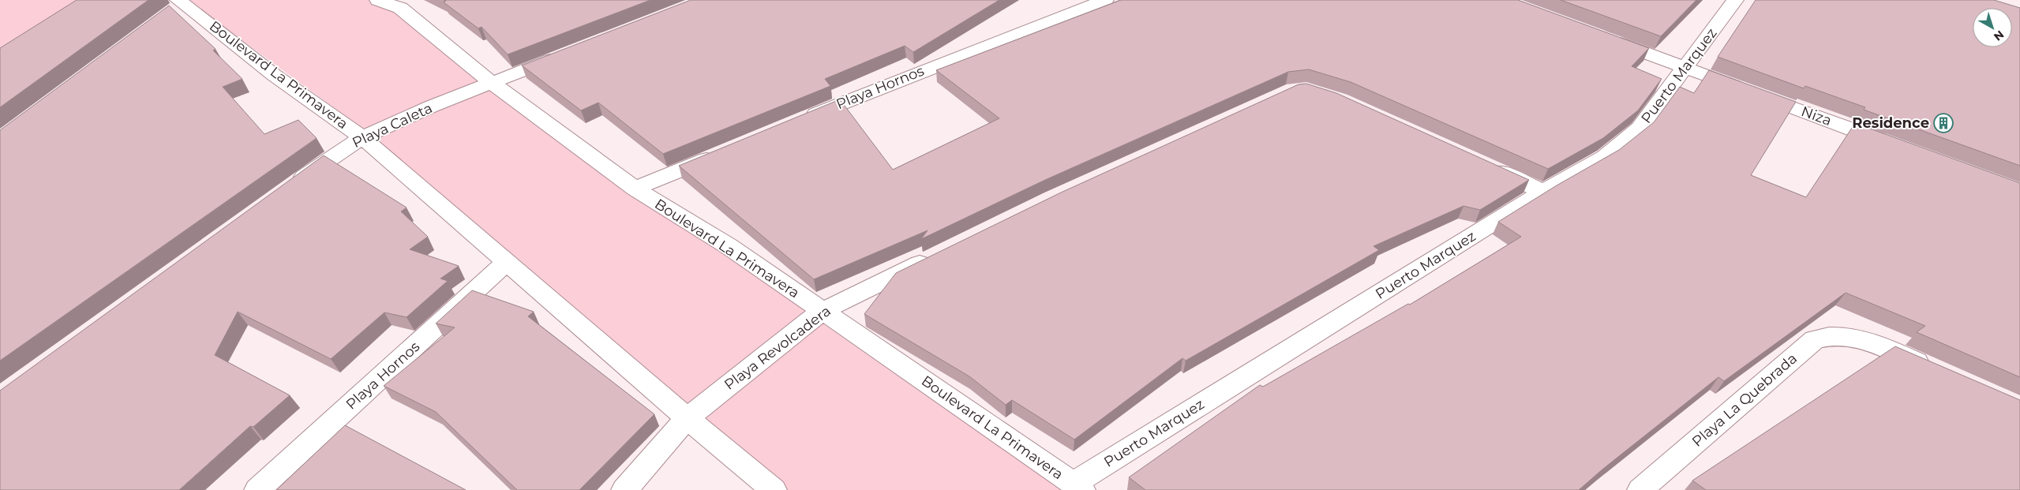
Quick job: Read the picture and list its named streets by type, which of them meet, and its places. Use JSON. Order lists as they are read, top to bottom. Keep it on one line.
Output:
{"streets":{"street":["Boulevard La Primavera","Puerto Marquez","Playa Hornos","Niza","Playa Caleta","Playa Revolcadera","Playa La Quebrada"]},"crossings":[["Boulevard La Primavera","Puerto Marquez"],["Boulevard La Primavera","Playa Hornos"],["Boulevard La Primavera","Playa Caleta"],["Boulevard La Primavera","Playa Revolcadera"],["Puerto Marquez","Niza"]],"places":{"building":["Residence"]},"north":"bottom right"}
